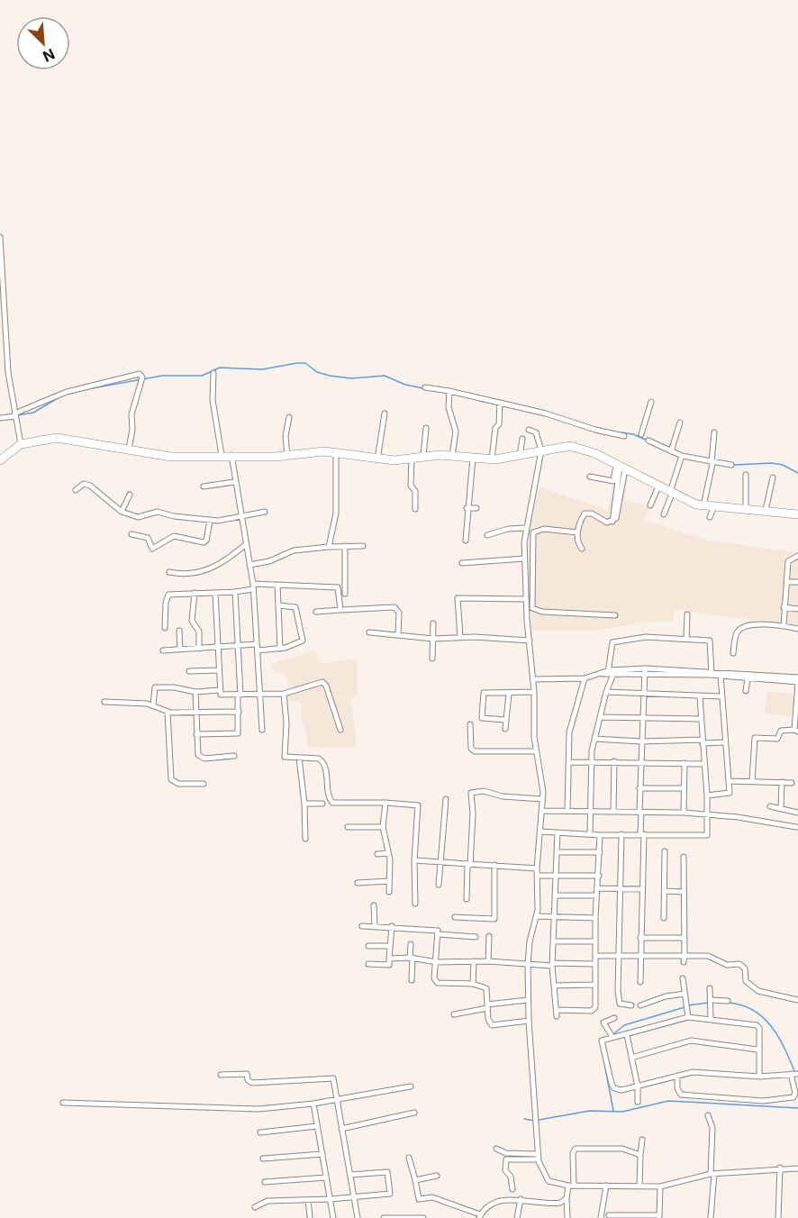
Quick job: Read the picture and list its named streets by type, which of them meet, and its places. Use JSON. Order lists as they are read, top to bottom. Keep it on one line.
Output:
{"north":"bottom right"}
